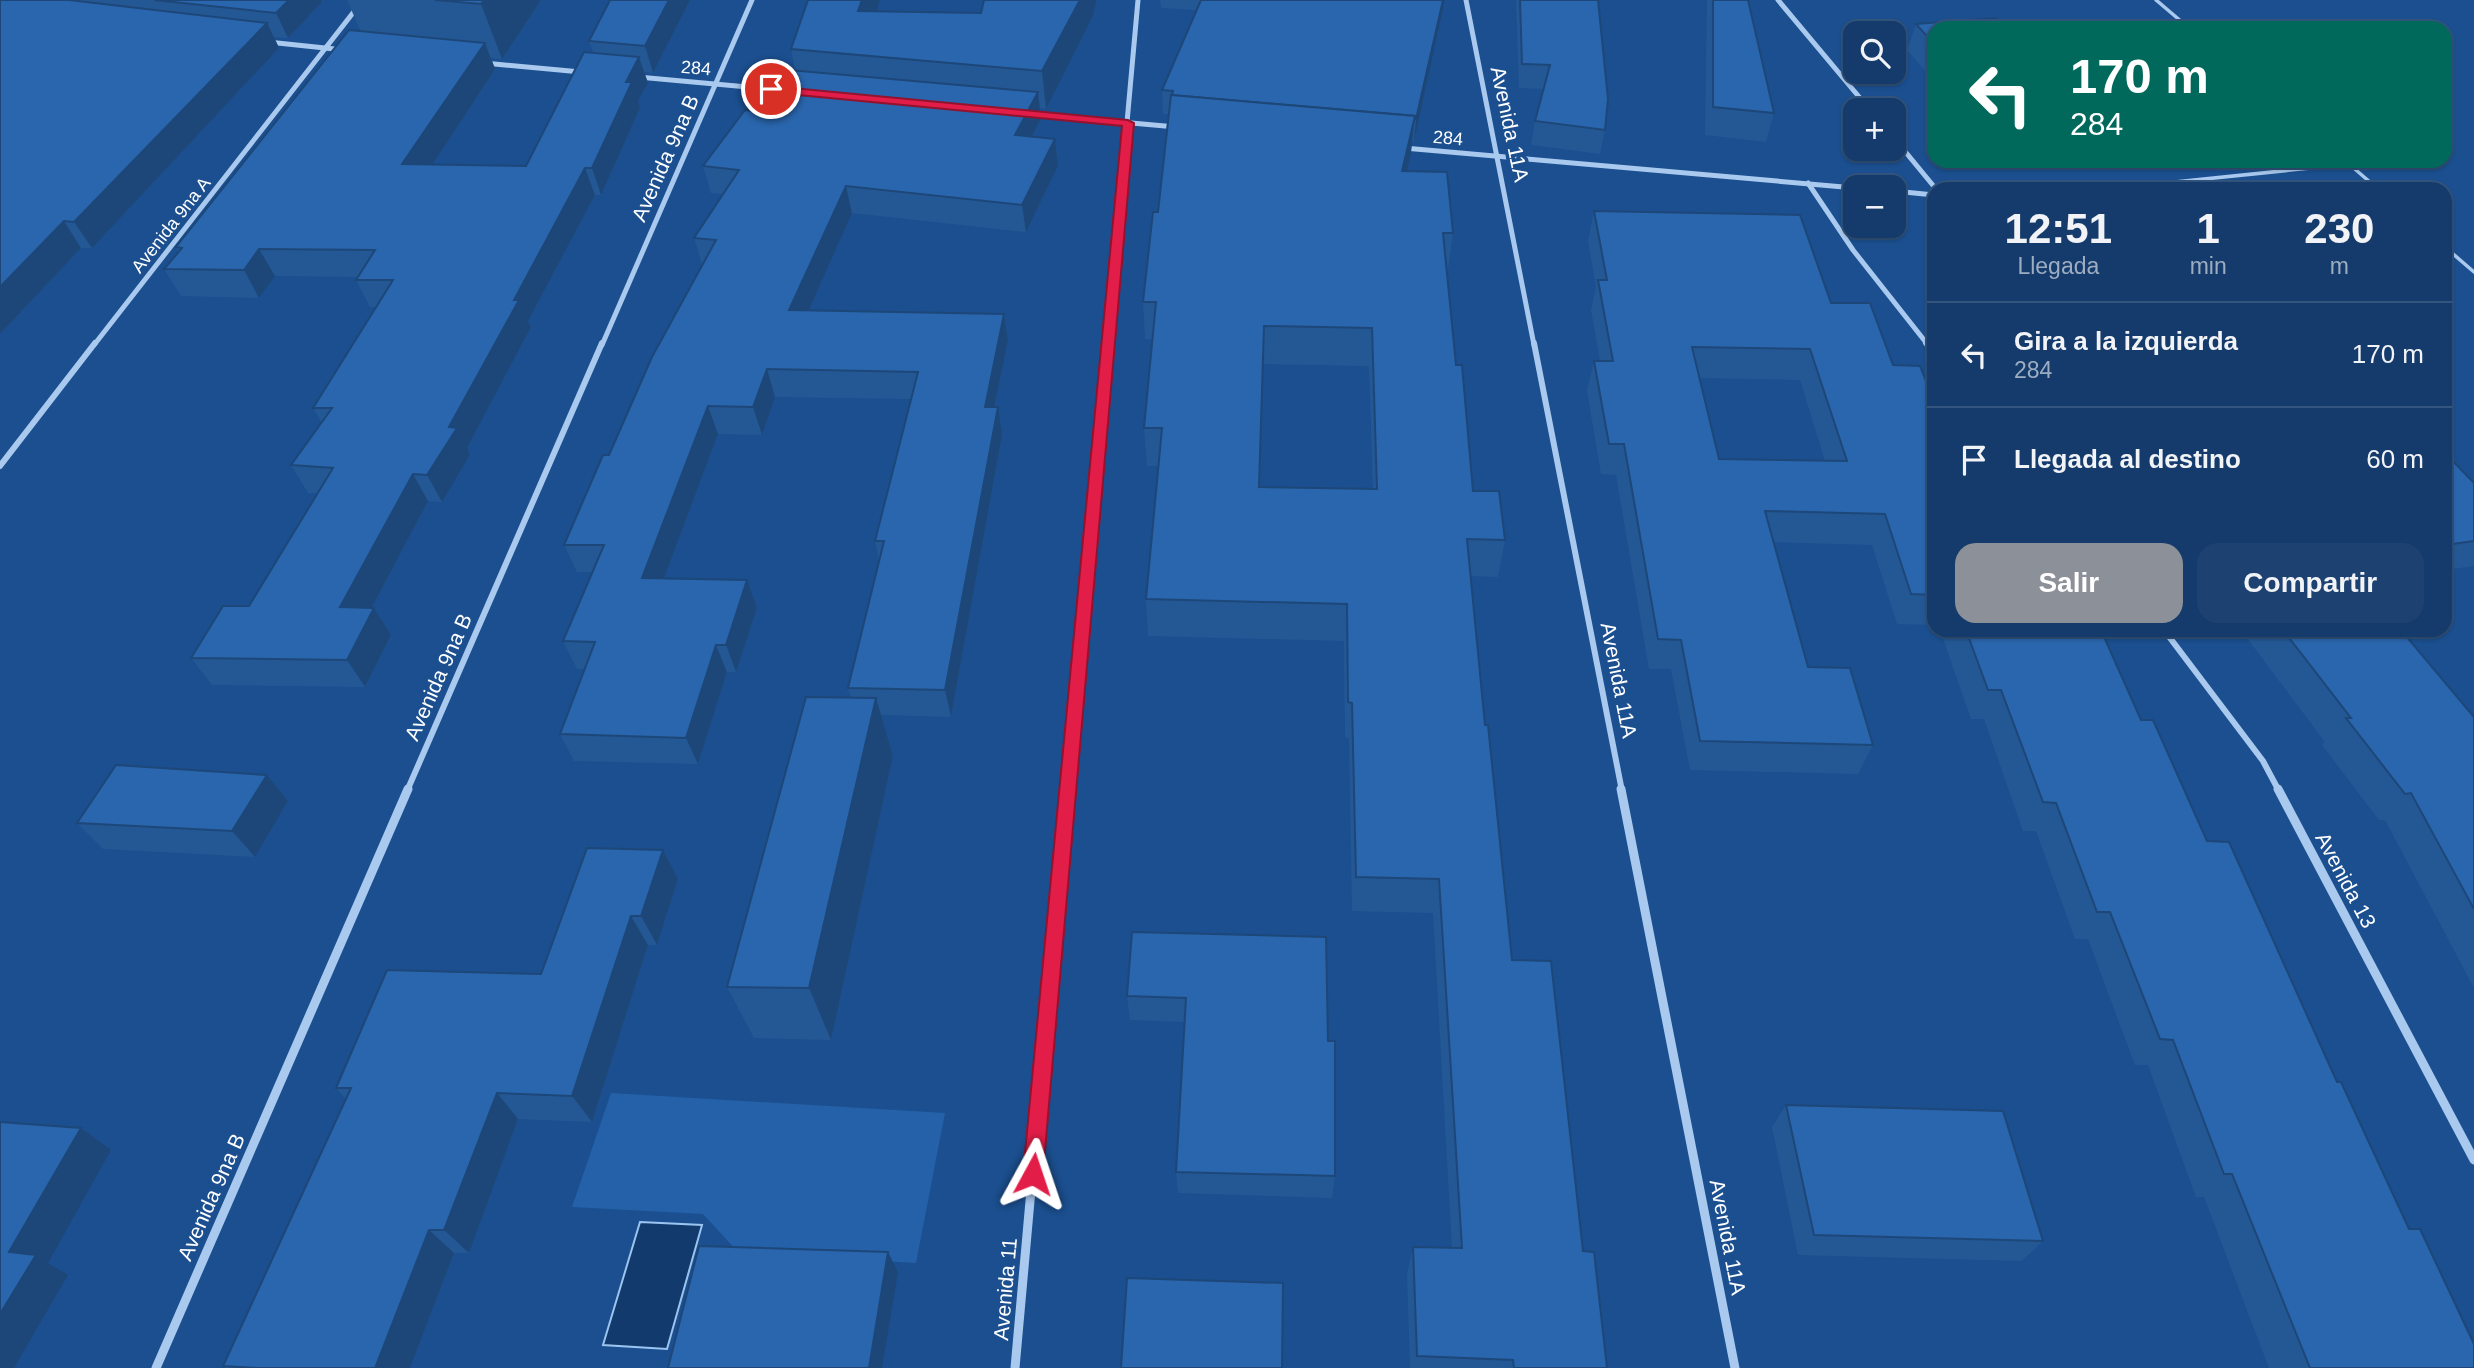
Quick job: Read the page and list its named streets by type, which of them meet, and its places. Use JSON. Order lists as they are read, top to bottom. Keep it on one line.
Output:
{"streets":{"street":["284","Avenida 11A","Avenida 9na B","Avenida 9na A","Avenida 13","Avenida 11"]},"crossings":[["284","Avenida 11A"],["284","Avenida 9na B"]],"page":{"map_buttons":["+","−"],"turn":["170 m","284"],"eta":["12:51","Llegada","1","min","230","m"],"list":[{"name":"Gira a la izquierda","note":"284","value":"170 m"},{"name":"Llegada al destino","value":"60 m"}],"buttons":["Salir","Compartir"]}}
